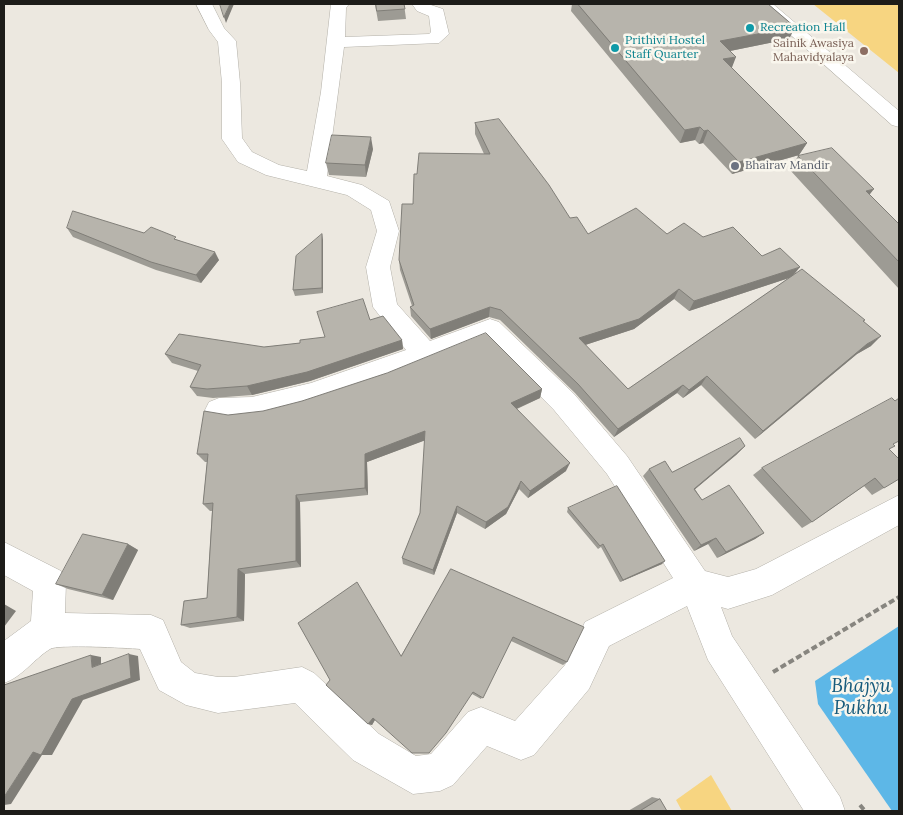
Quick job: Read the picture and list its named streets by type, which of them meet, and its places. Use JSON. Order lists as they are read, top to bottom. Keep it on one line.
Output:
{"water":["Bhajyu Pukhu"],"places":["Recreation Hall","Prithivi Hostel Staff Quarter","Sainik Awasiya Mahavidyalaya","Bhairav Mandir"]}
